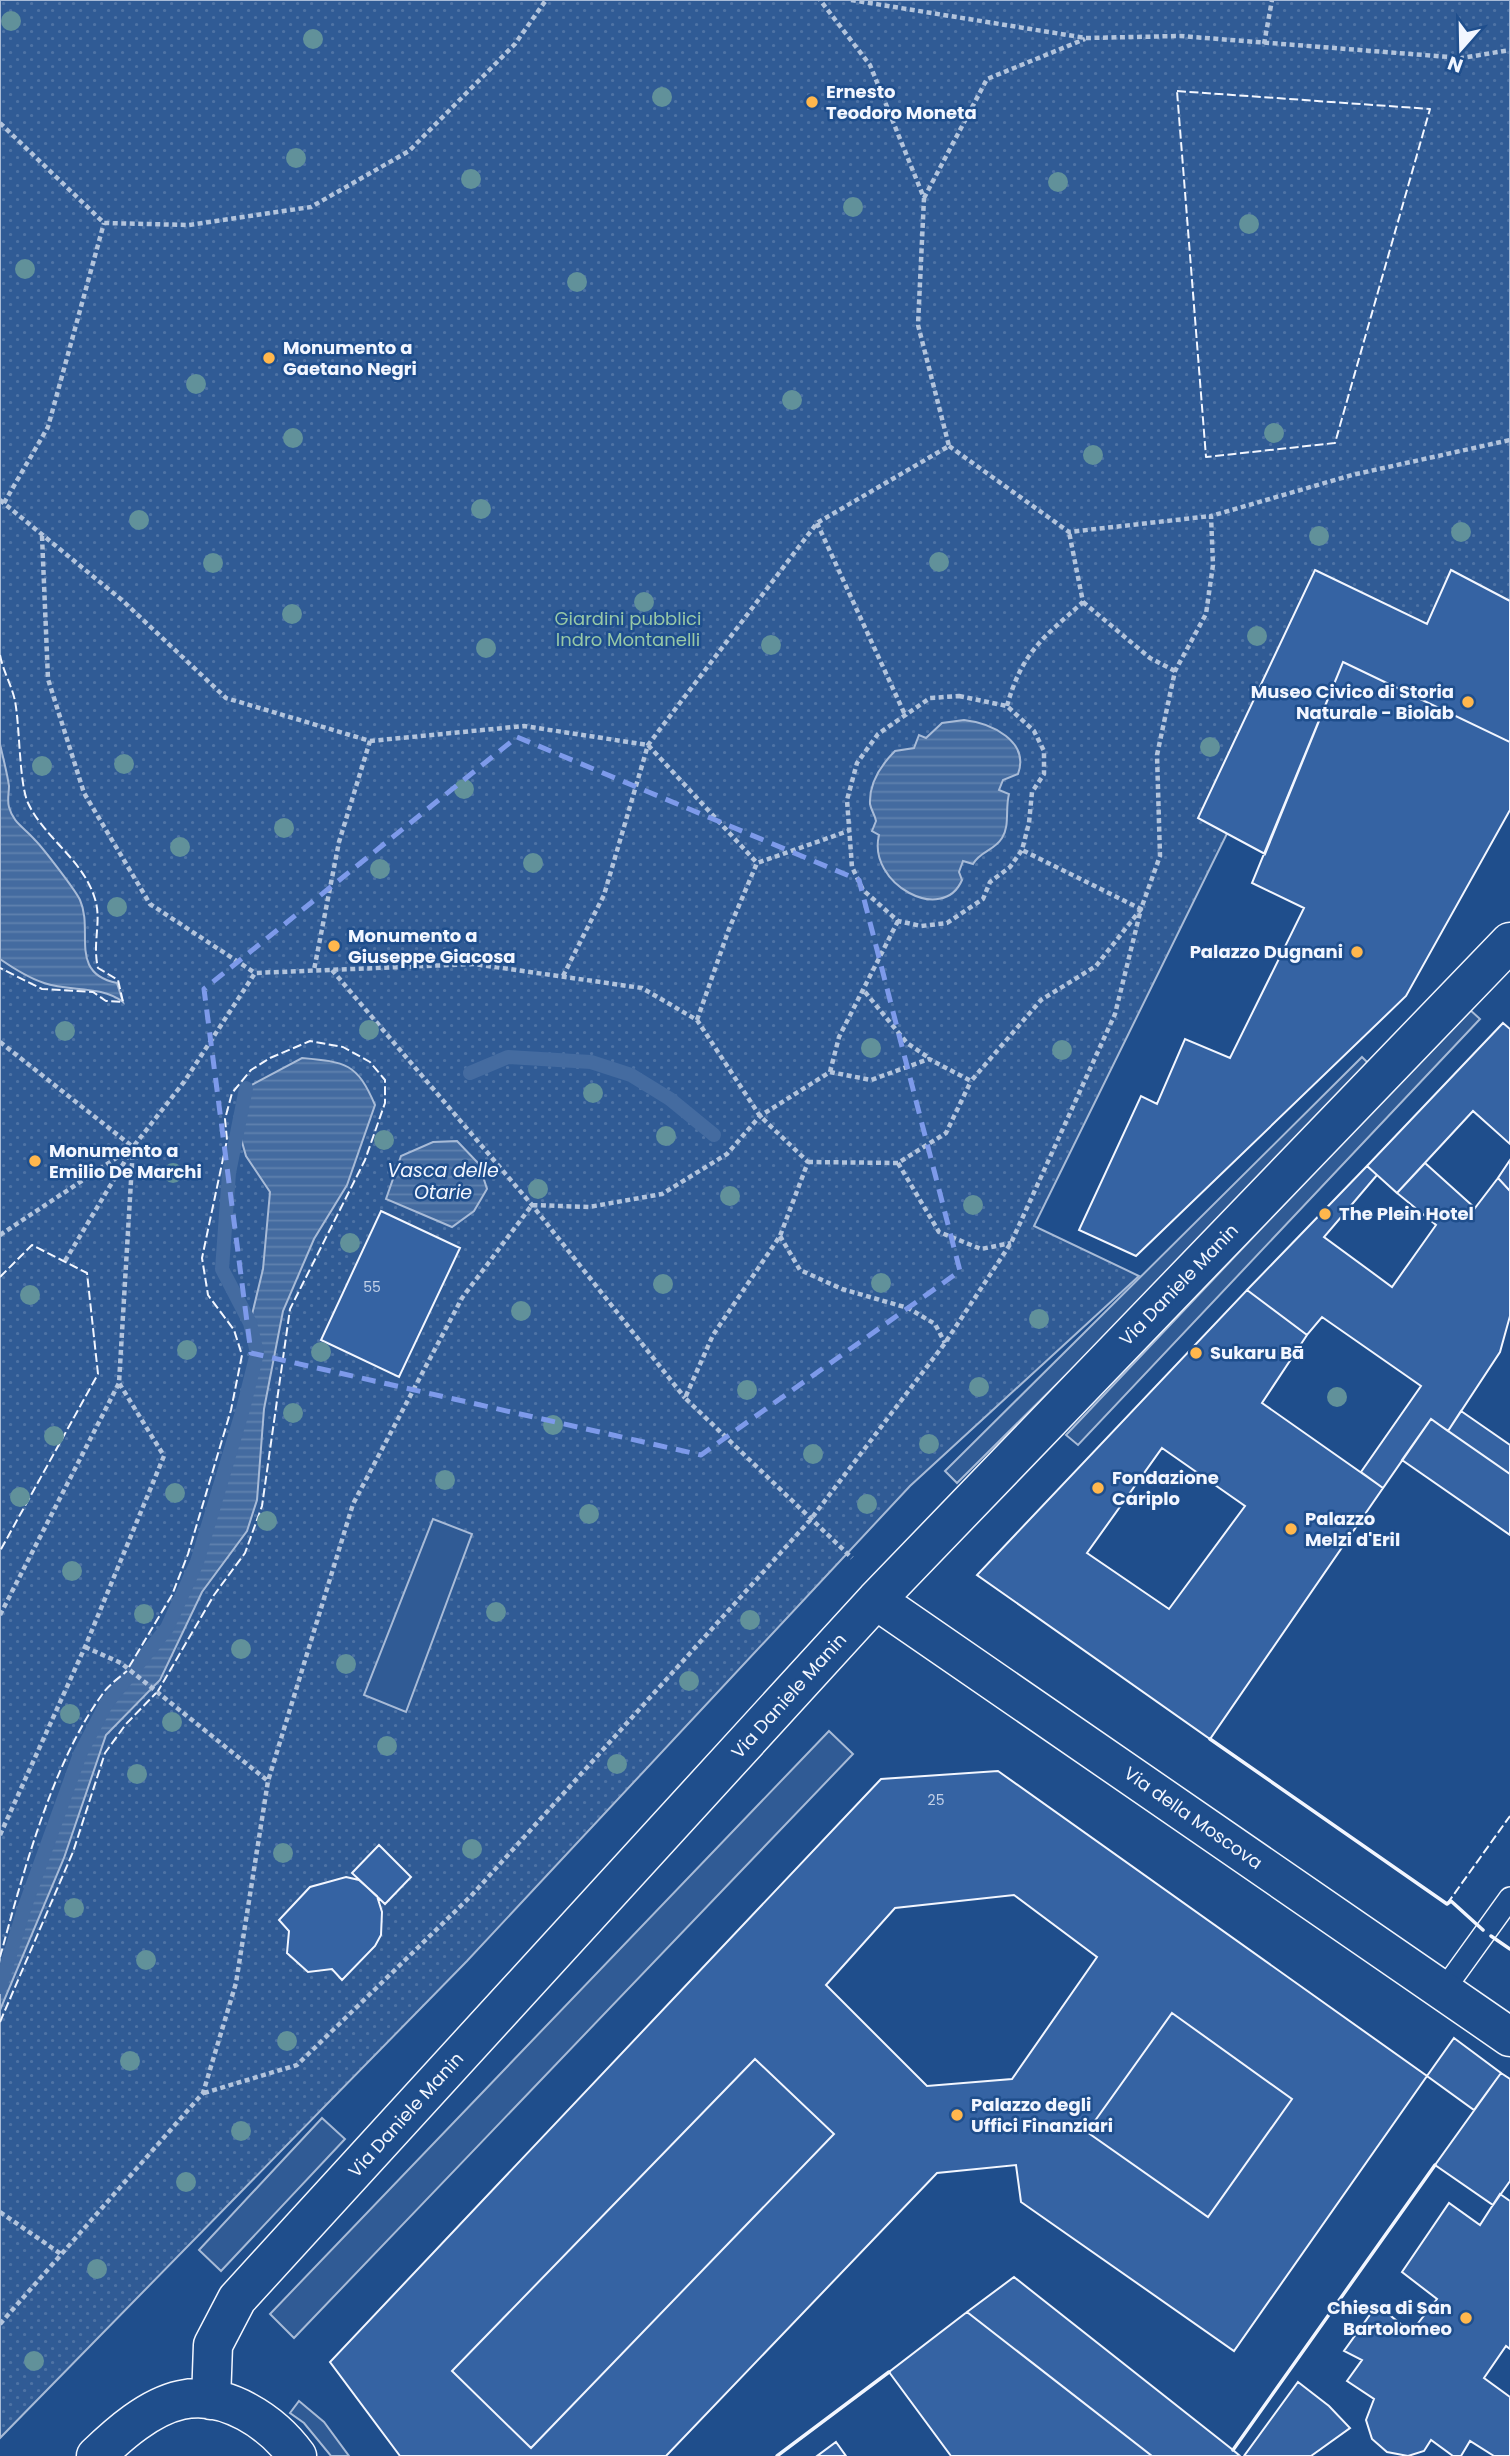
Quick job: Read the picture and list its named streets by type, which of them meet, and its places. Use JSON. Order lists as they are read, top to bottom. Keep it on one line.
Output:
{"streets":{"street":["Via Daniele Manin","Via della Moscova"]},"crossings":[["Via Daniele Manin","Via della Moscova"]],"water":["Vasca delle Otarie"],"parks":["Giardini pubblici Indro Montanelli"],"places":["Ernesto Teodoro Moneta","Monumento a Gaetano Negri","Museo Civico di Storia Naturale - Biolab","Monumento a Giuseppe Giacosa","Palazzo Dugnani","Monumento a Emilio De Marchi","The Plein Hotel","Sukaru Bā","Fondazione Cariplo","Palazzo Melzi d'Eril","Palazzo degli Uffici Finanziari","Chiesa di San Bartolomeo"],"house_numbers":["55","25"],"north":"bottom"}
